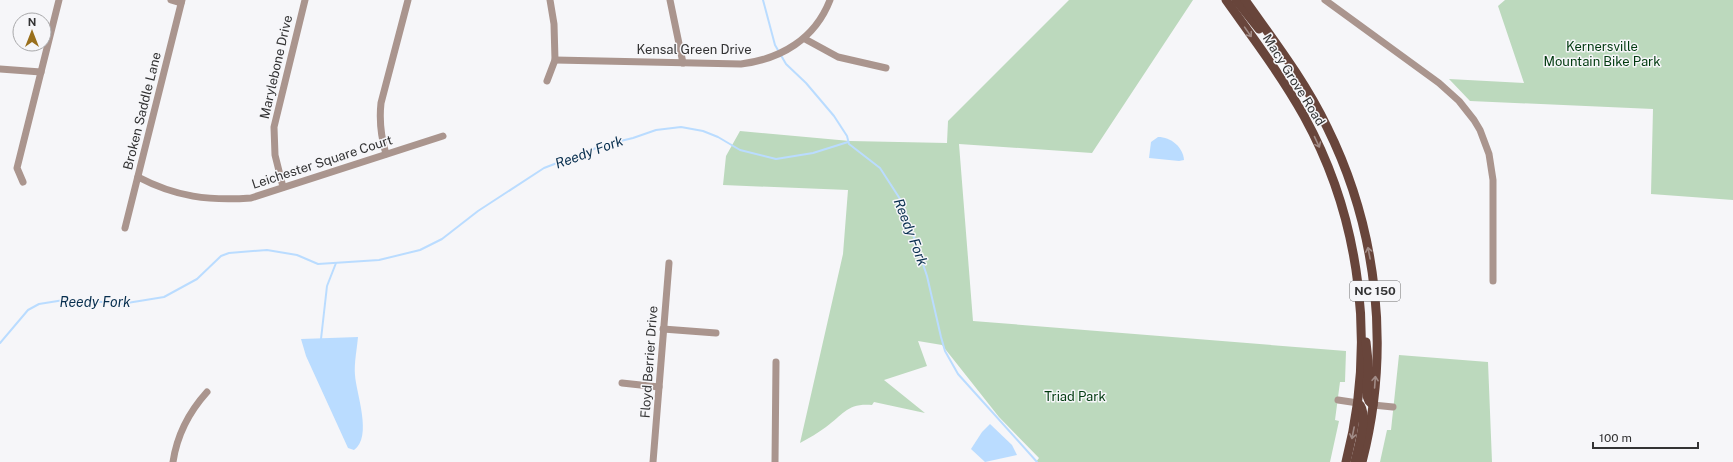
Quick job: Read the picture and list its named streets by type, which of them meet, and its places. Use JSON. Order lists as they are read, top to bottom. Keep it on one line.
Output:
{"streets":{"main road":["Macy Grove Road","NC 150"],"street":["Kensal Green Drive","Marylebone Drive","Broken Saddle Lane","Leichester Square Court","Floyd Berrier Drive"]},"crossings":[["Marylebone Drive","Leichester Square Court"],["Broken Saddle Lane","Leichester Square Court"]],"water":["Reedy Fork"],"parks":["Kernersville Mountain Bike Park","Triad Park"],"scale_bar":"100 m","north":"top"}
